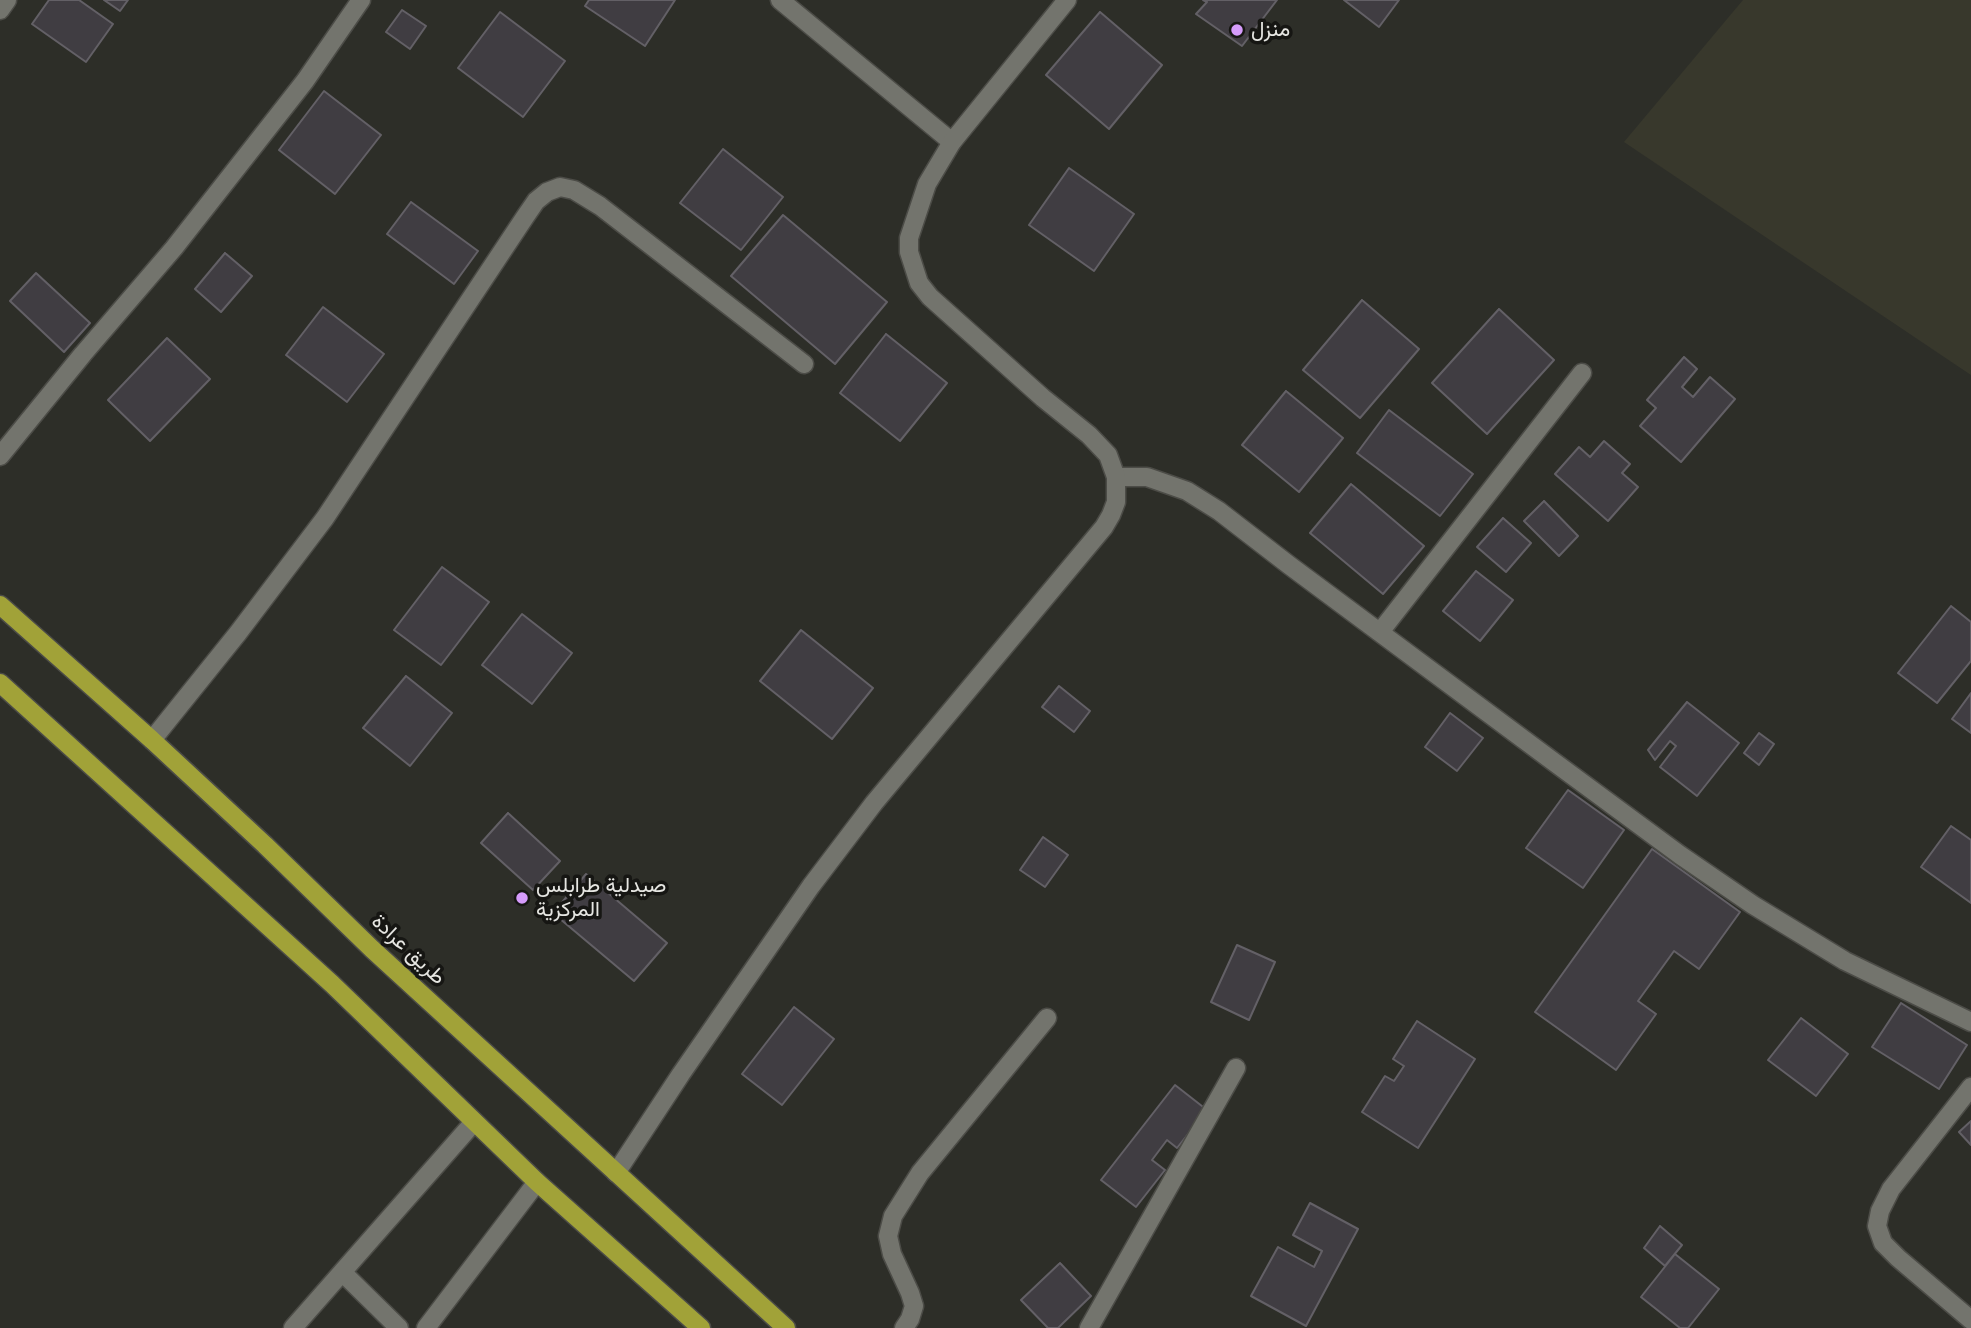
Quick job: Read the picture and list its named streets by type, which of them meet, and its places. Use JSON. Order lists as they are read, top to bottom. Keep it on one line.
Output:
{"streets":{"main road":["طريق عرادة"]},"places":["منزل","صيدلية طرابلس المركزية"]}
